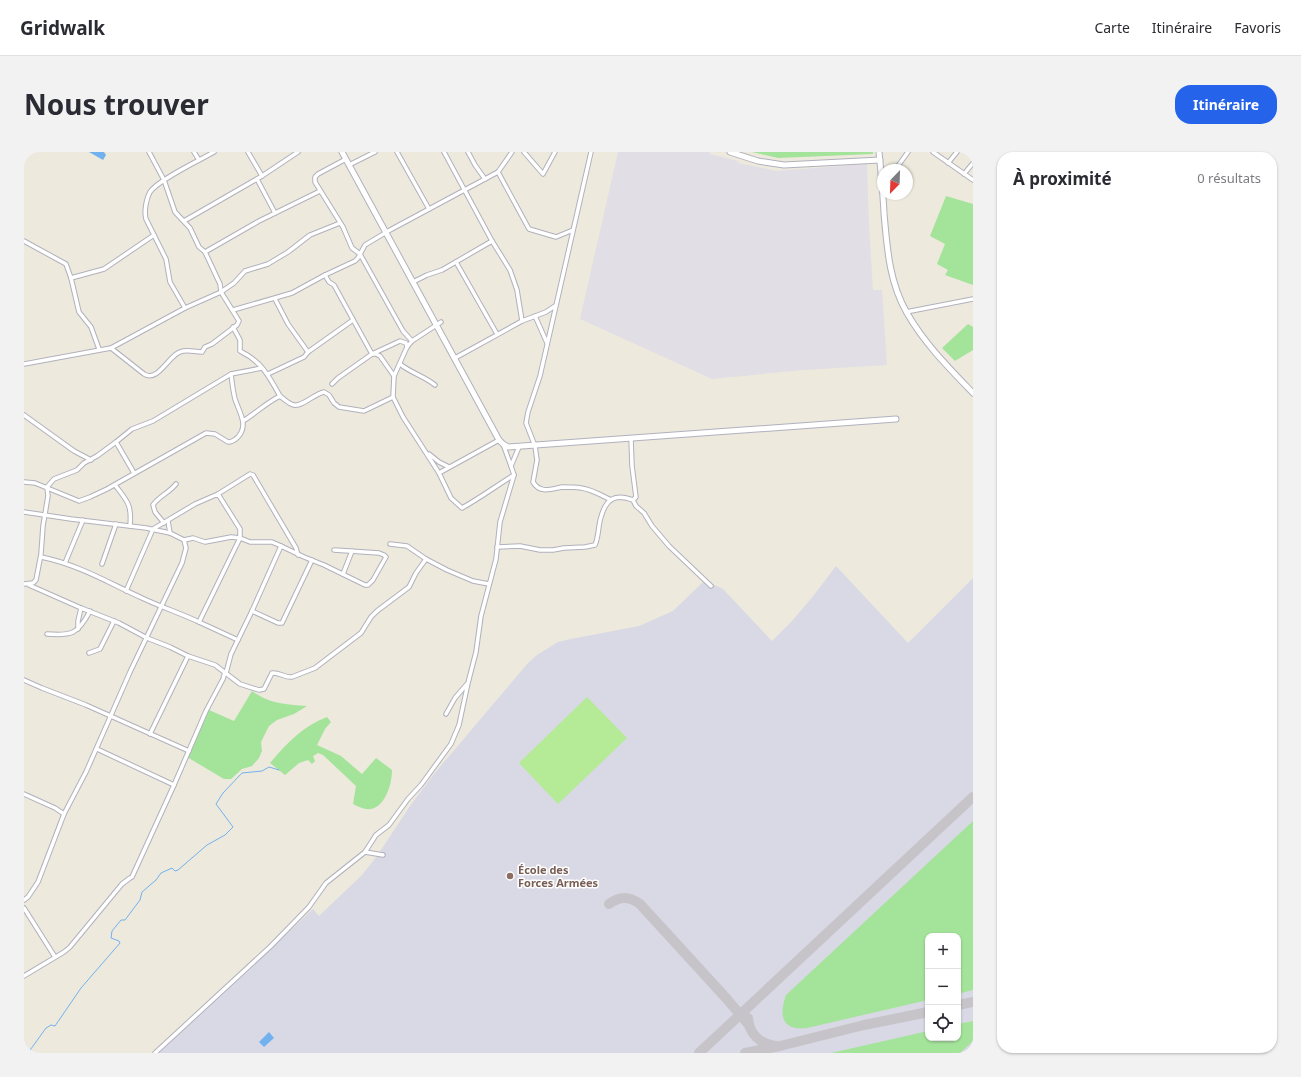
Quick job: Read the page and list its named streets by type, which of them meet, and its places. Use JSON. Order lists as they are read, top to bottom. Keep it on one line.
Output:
{"places":["École des Forces Armées"],"north":"bottom left","page":{"header":"Gridwalk","nav":["Carte","Itinéraire","Favoris"],"title":"Nous trouver","buttons":"Itinéraire","heading":["À proximité","0 résultats"],"map_buttons":["+","−"]}}
